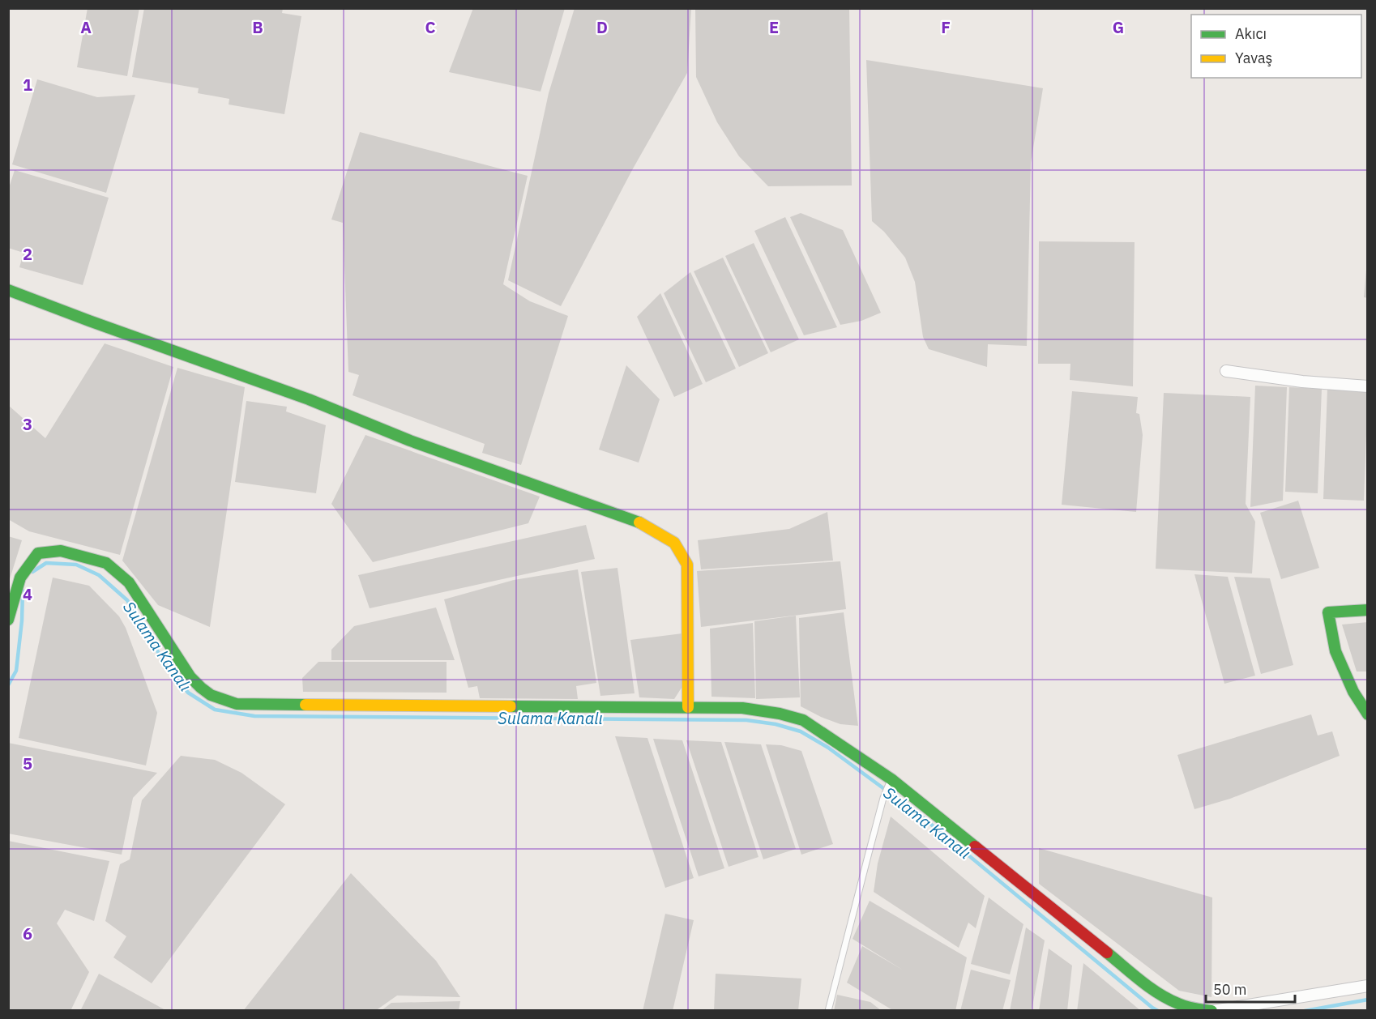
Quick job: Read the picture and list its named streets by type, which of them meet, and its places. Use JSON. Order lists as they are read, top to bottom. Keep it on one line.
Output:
{"water":["Sulama Kanalı"],"legend":["Akıcı","Yavaş"],"scale_bar":"50 m","grid":{"columns":["A","B","C","D","E","F","G"],"rows":["1","2","3","4","5","6"]}}
